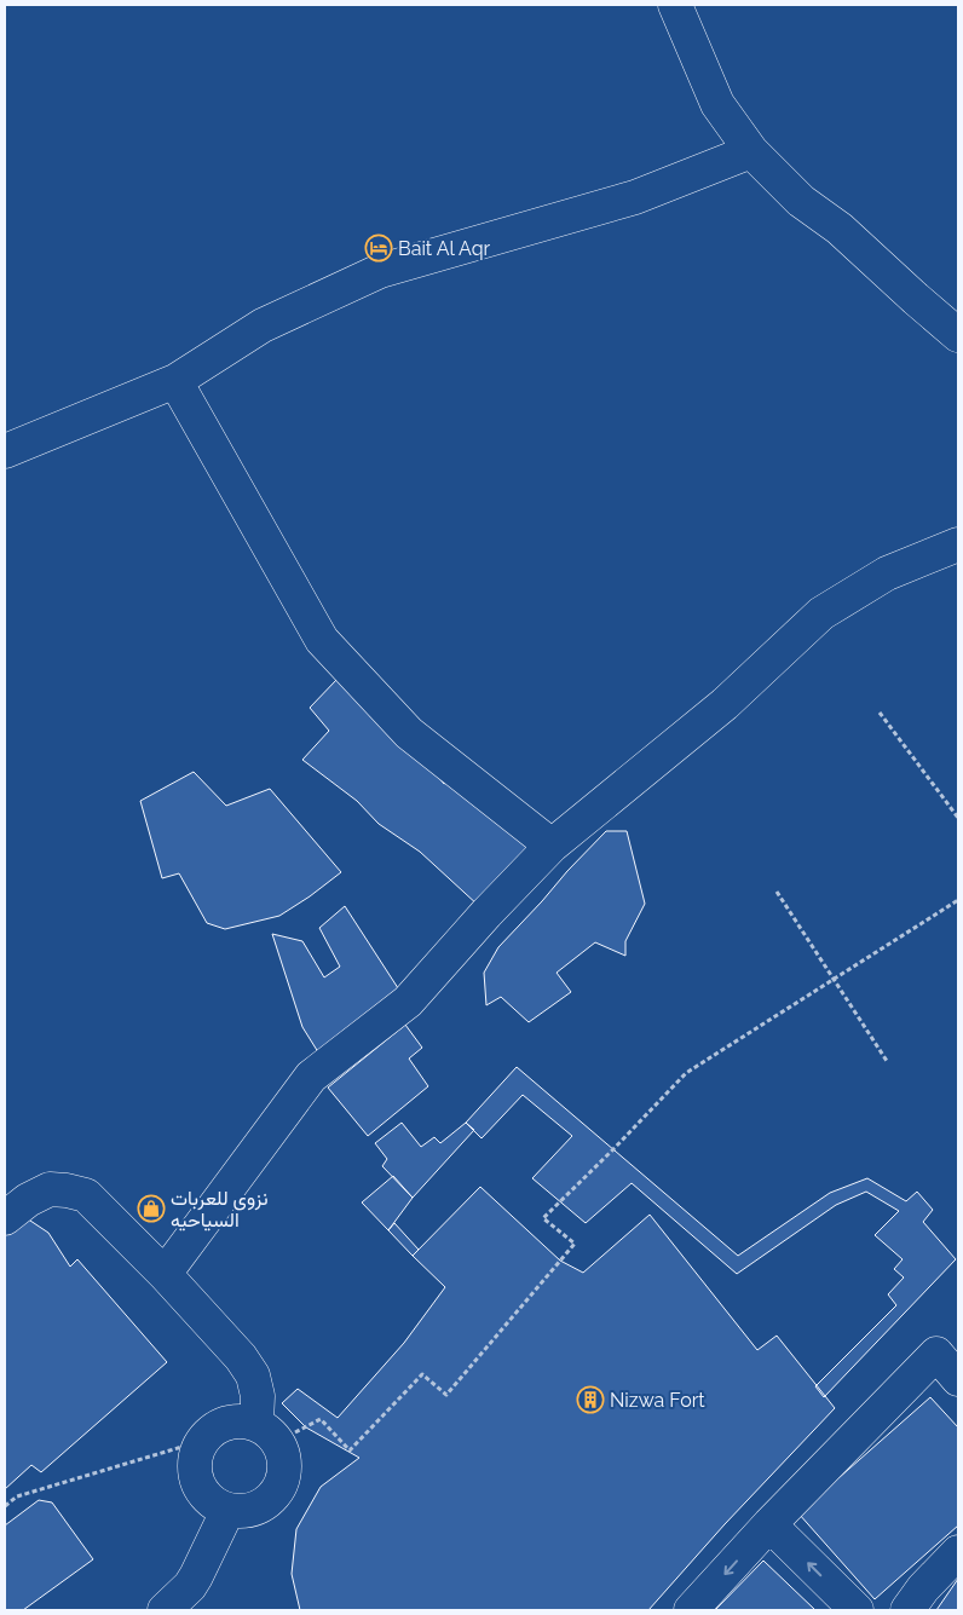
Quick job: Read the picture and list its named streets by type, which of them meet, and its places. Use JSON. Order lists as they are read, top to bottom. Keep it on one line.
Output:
{"places":{"hotel":["Bait Al Aqr"],"shop":["نزوى للعربات السياحيه"],"building":["Nizwa Fort"]}}
